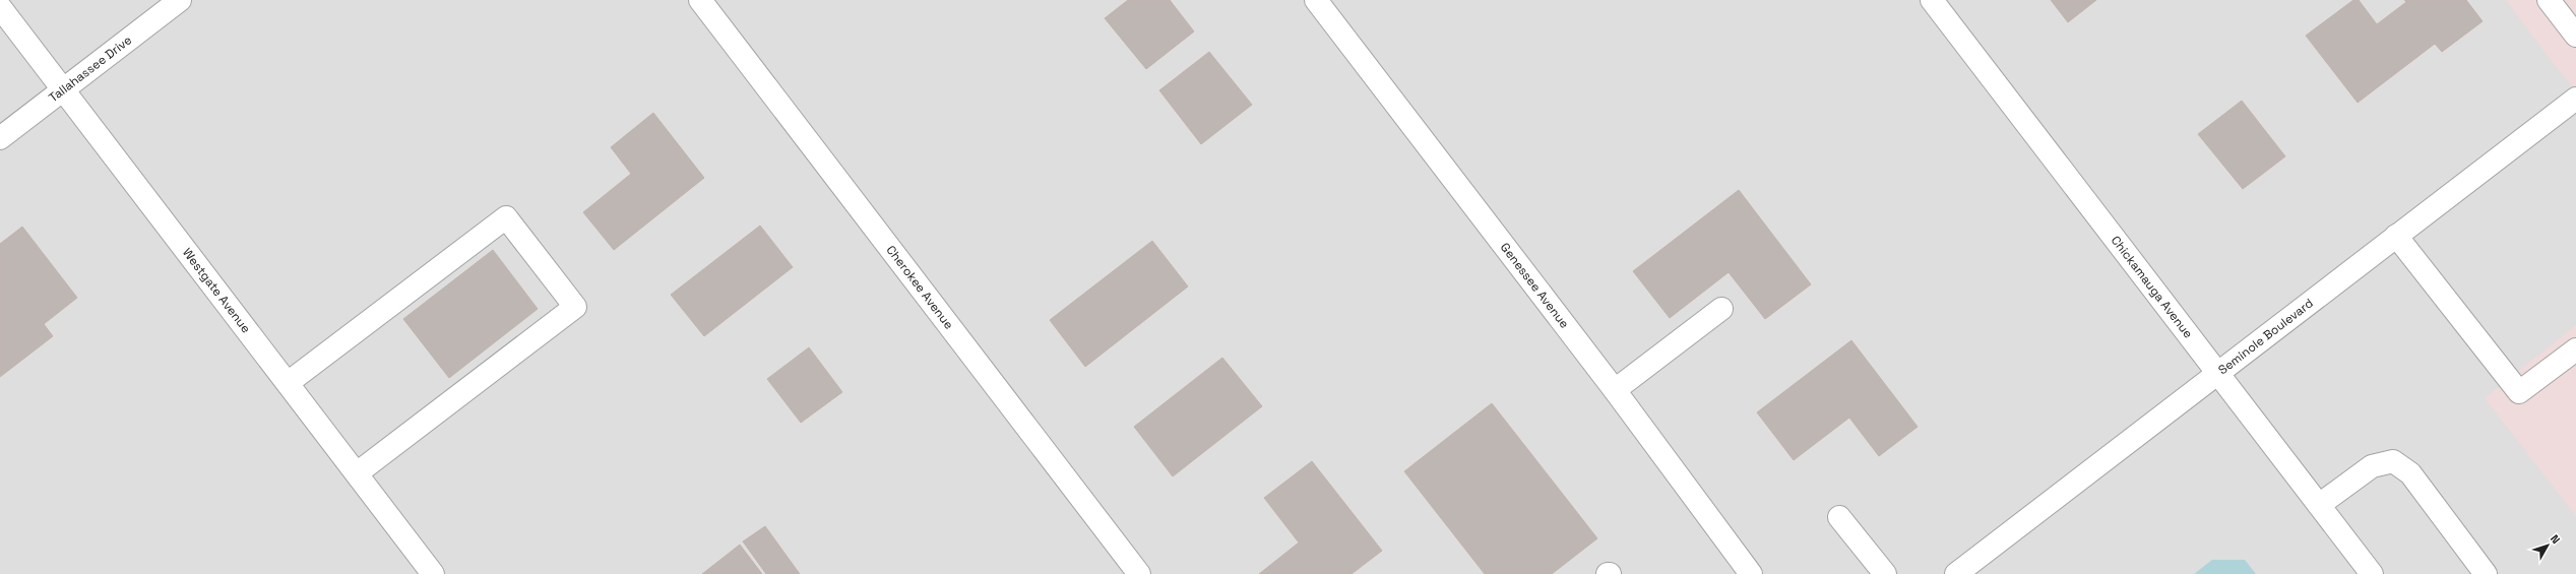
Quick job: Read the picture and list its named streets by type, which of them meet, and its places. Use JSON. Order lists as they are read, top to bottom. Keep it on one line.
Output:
{"streets":{"street":["Tallahassee Drive","Genessee Avenue","Cherokee Avenue","Chickamauga Avenue","Westgate Avenue","Seminole Boulevard"]},"crossings":[["Tallahassee Drive","Westgate Avenue"],["Chickamauga Avenue","Seminole Boulevard"]],"north":"top right"}
